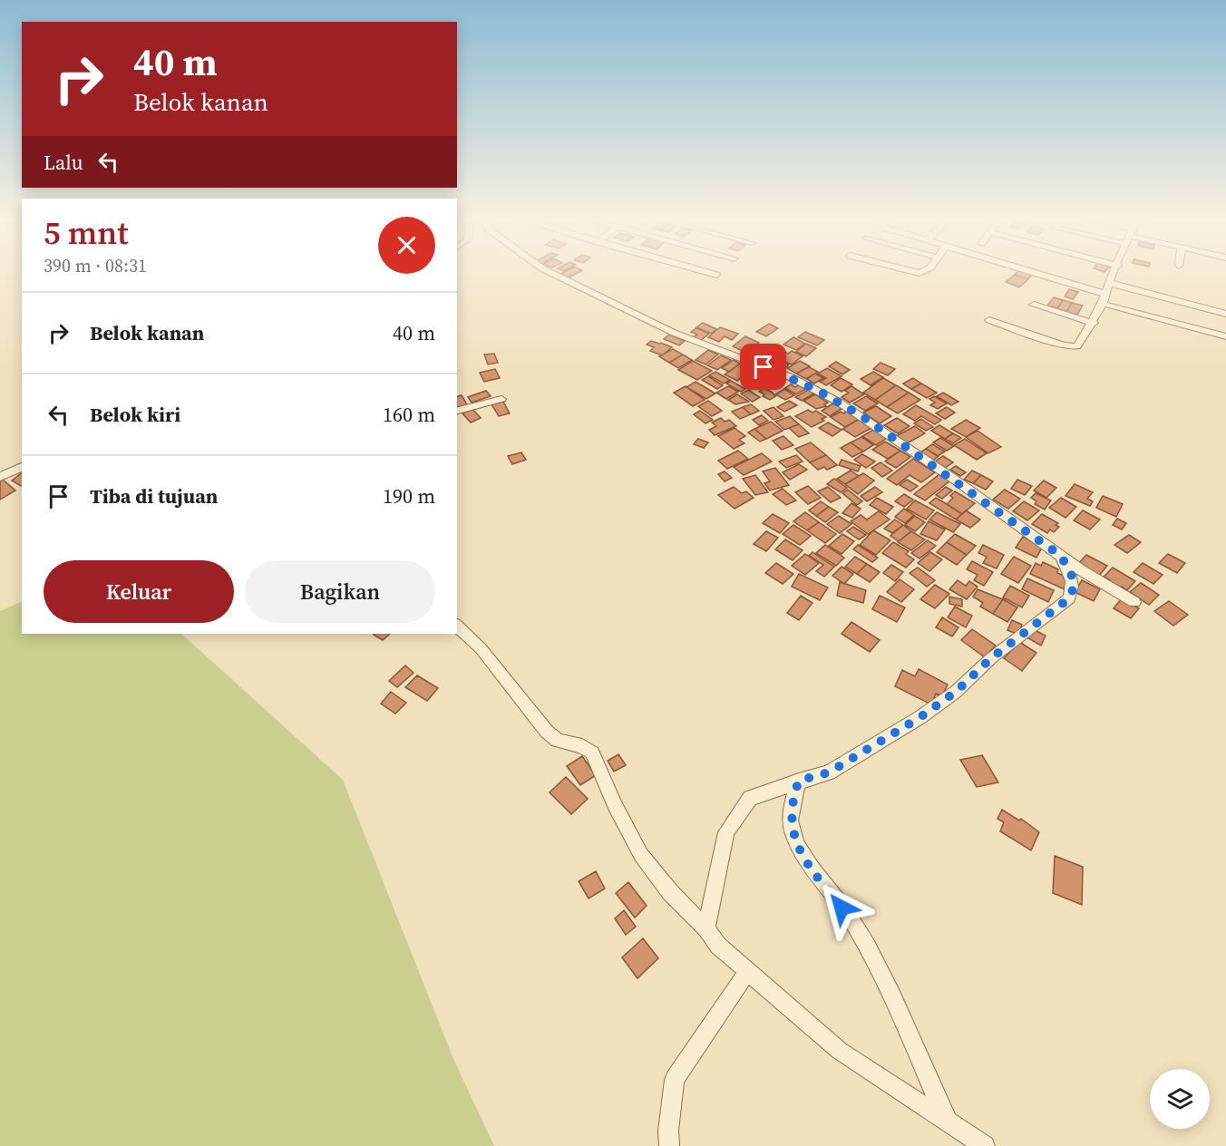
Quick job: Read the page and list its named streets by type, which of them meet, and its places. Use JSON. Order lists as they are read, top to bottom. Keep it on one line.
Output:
{"page":{"turn":["40 m","Belok kanan"],"then":"Lalu","heading":["5 mnt","390 m · 08:31"],"list":[{"name":"Belok kanan","value":"40 m"},{"name":"Belok kiri","value":"160 m"},{"name":"Tiba di tujuan","value":"190 m"}],"buttons":["Keluar","Bagikan"]}}
